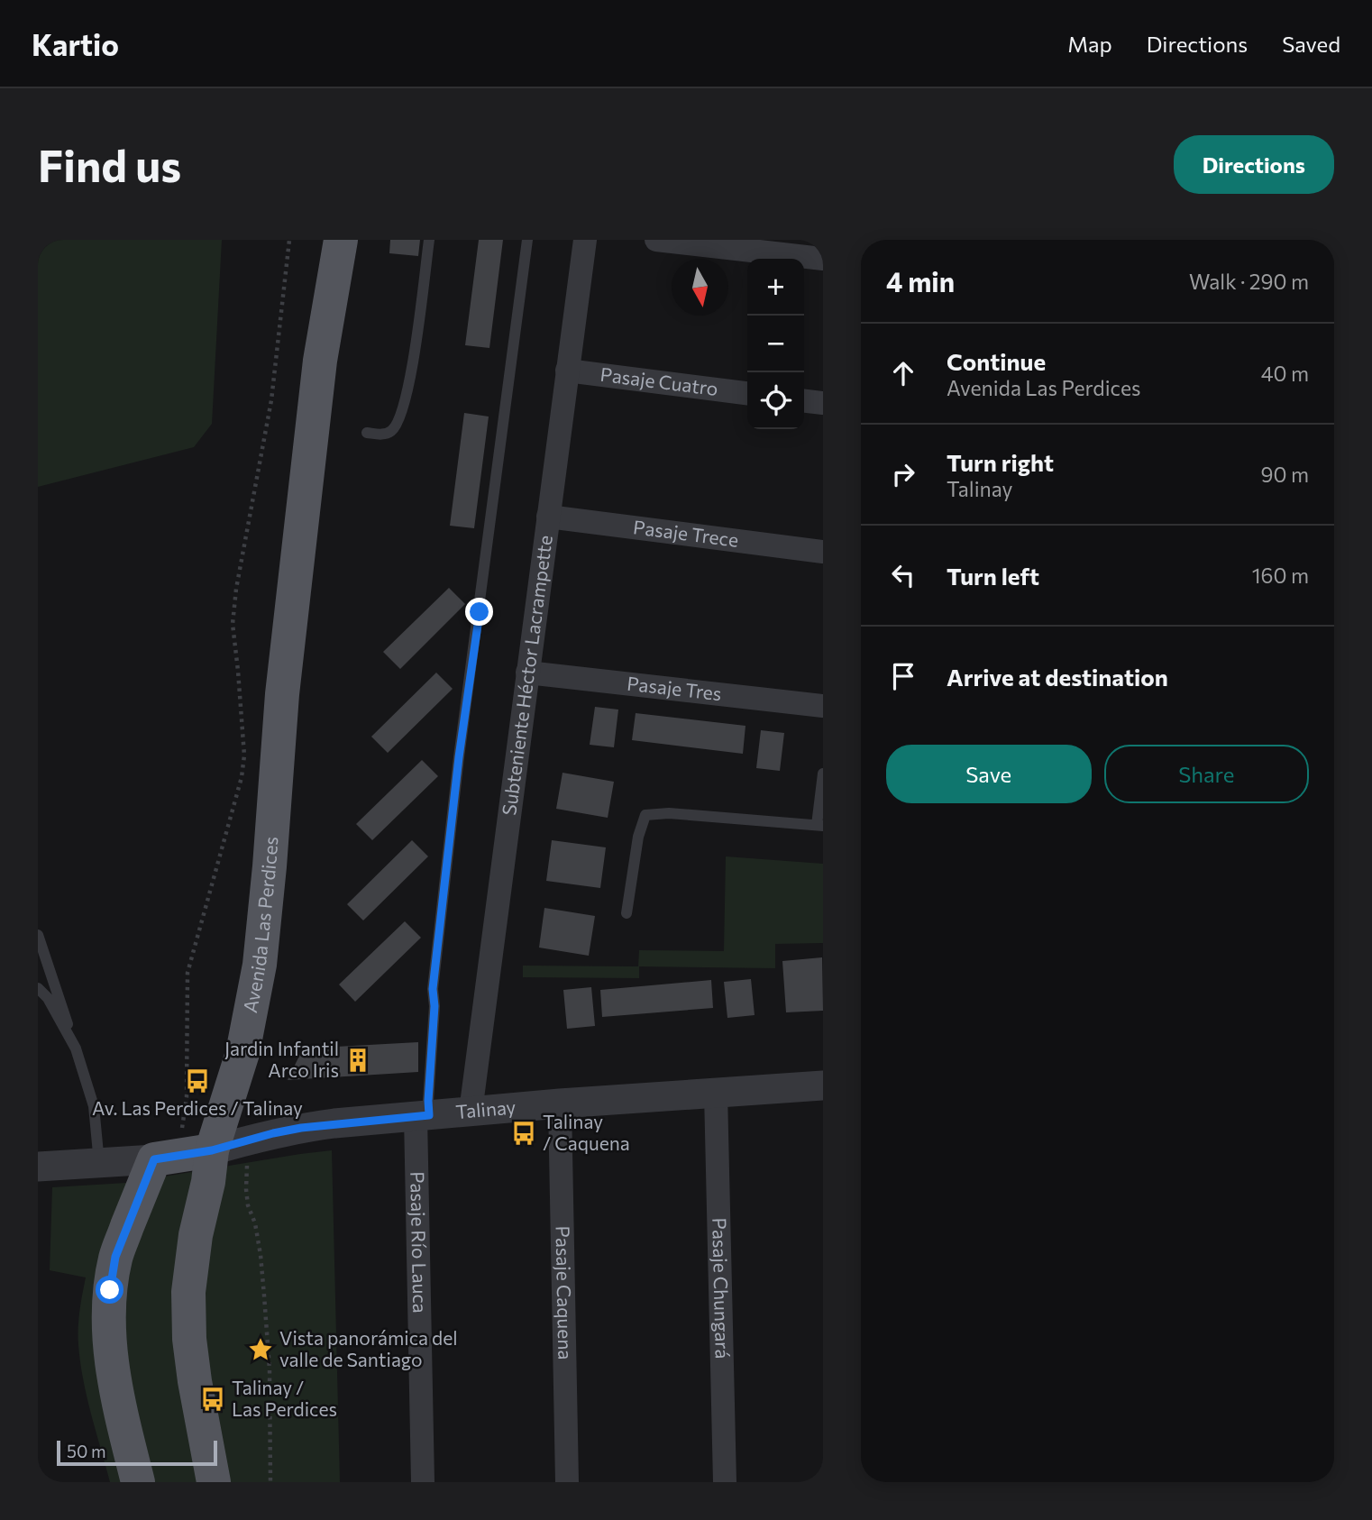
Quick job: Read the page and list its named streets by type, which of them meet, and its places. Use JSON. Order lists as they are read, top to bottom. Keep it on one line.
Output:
{"streets":{"main road":["Avenida Las Perdices","Talinay"],"street":["Pasaje Cuatro","Pasaje Trece","Subteniente Héctor Lacrampette","Pasaje Tres","Pasaje Río Lauca","Pasaje Chungará","Pasaje Caquena"]},"crossings":[["Pasaje Cuatro","Subteniente Héctor Lacrampette"],["Pasaje Trece","Subteniente Héctor Lacrampette"],["Subteniente Héctor Lacrampette","Pasaje Tres"],["Subteniente Héctor Lacrampette","Talinay"],["Avenida Las Perdices","Talinay"],["Talinay","Pasaje Río Lauca"],["Talinay","Pasaje Chungará"],["Talinay","Pasaje Caquena"]],"places":{"building":["Jardin Infantil Arco Iris"],"bus stop":["Av. Las Perdices / Talinay","Talinay / Caquena","Talinay / Las Perdices"],"place":["Vista panorámica del valle de Santiago"]},"scale_bar":"50 m","north":"bottom","page":{"header":"Kartio","nav":["Map","Directions","Saved"],"buttons":["Directions",["Save","Share"]],"title":"Find us","heading":["4 min","Walk · 290 m"],"map_buttons":["+","−"],"list":[["Continue","Avenida Las Perdices","40 m"],["Turn right","Talinay","90 m"],["Turn left","160 m"],"Arrive at destination"],"scale":"50 m"}}
